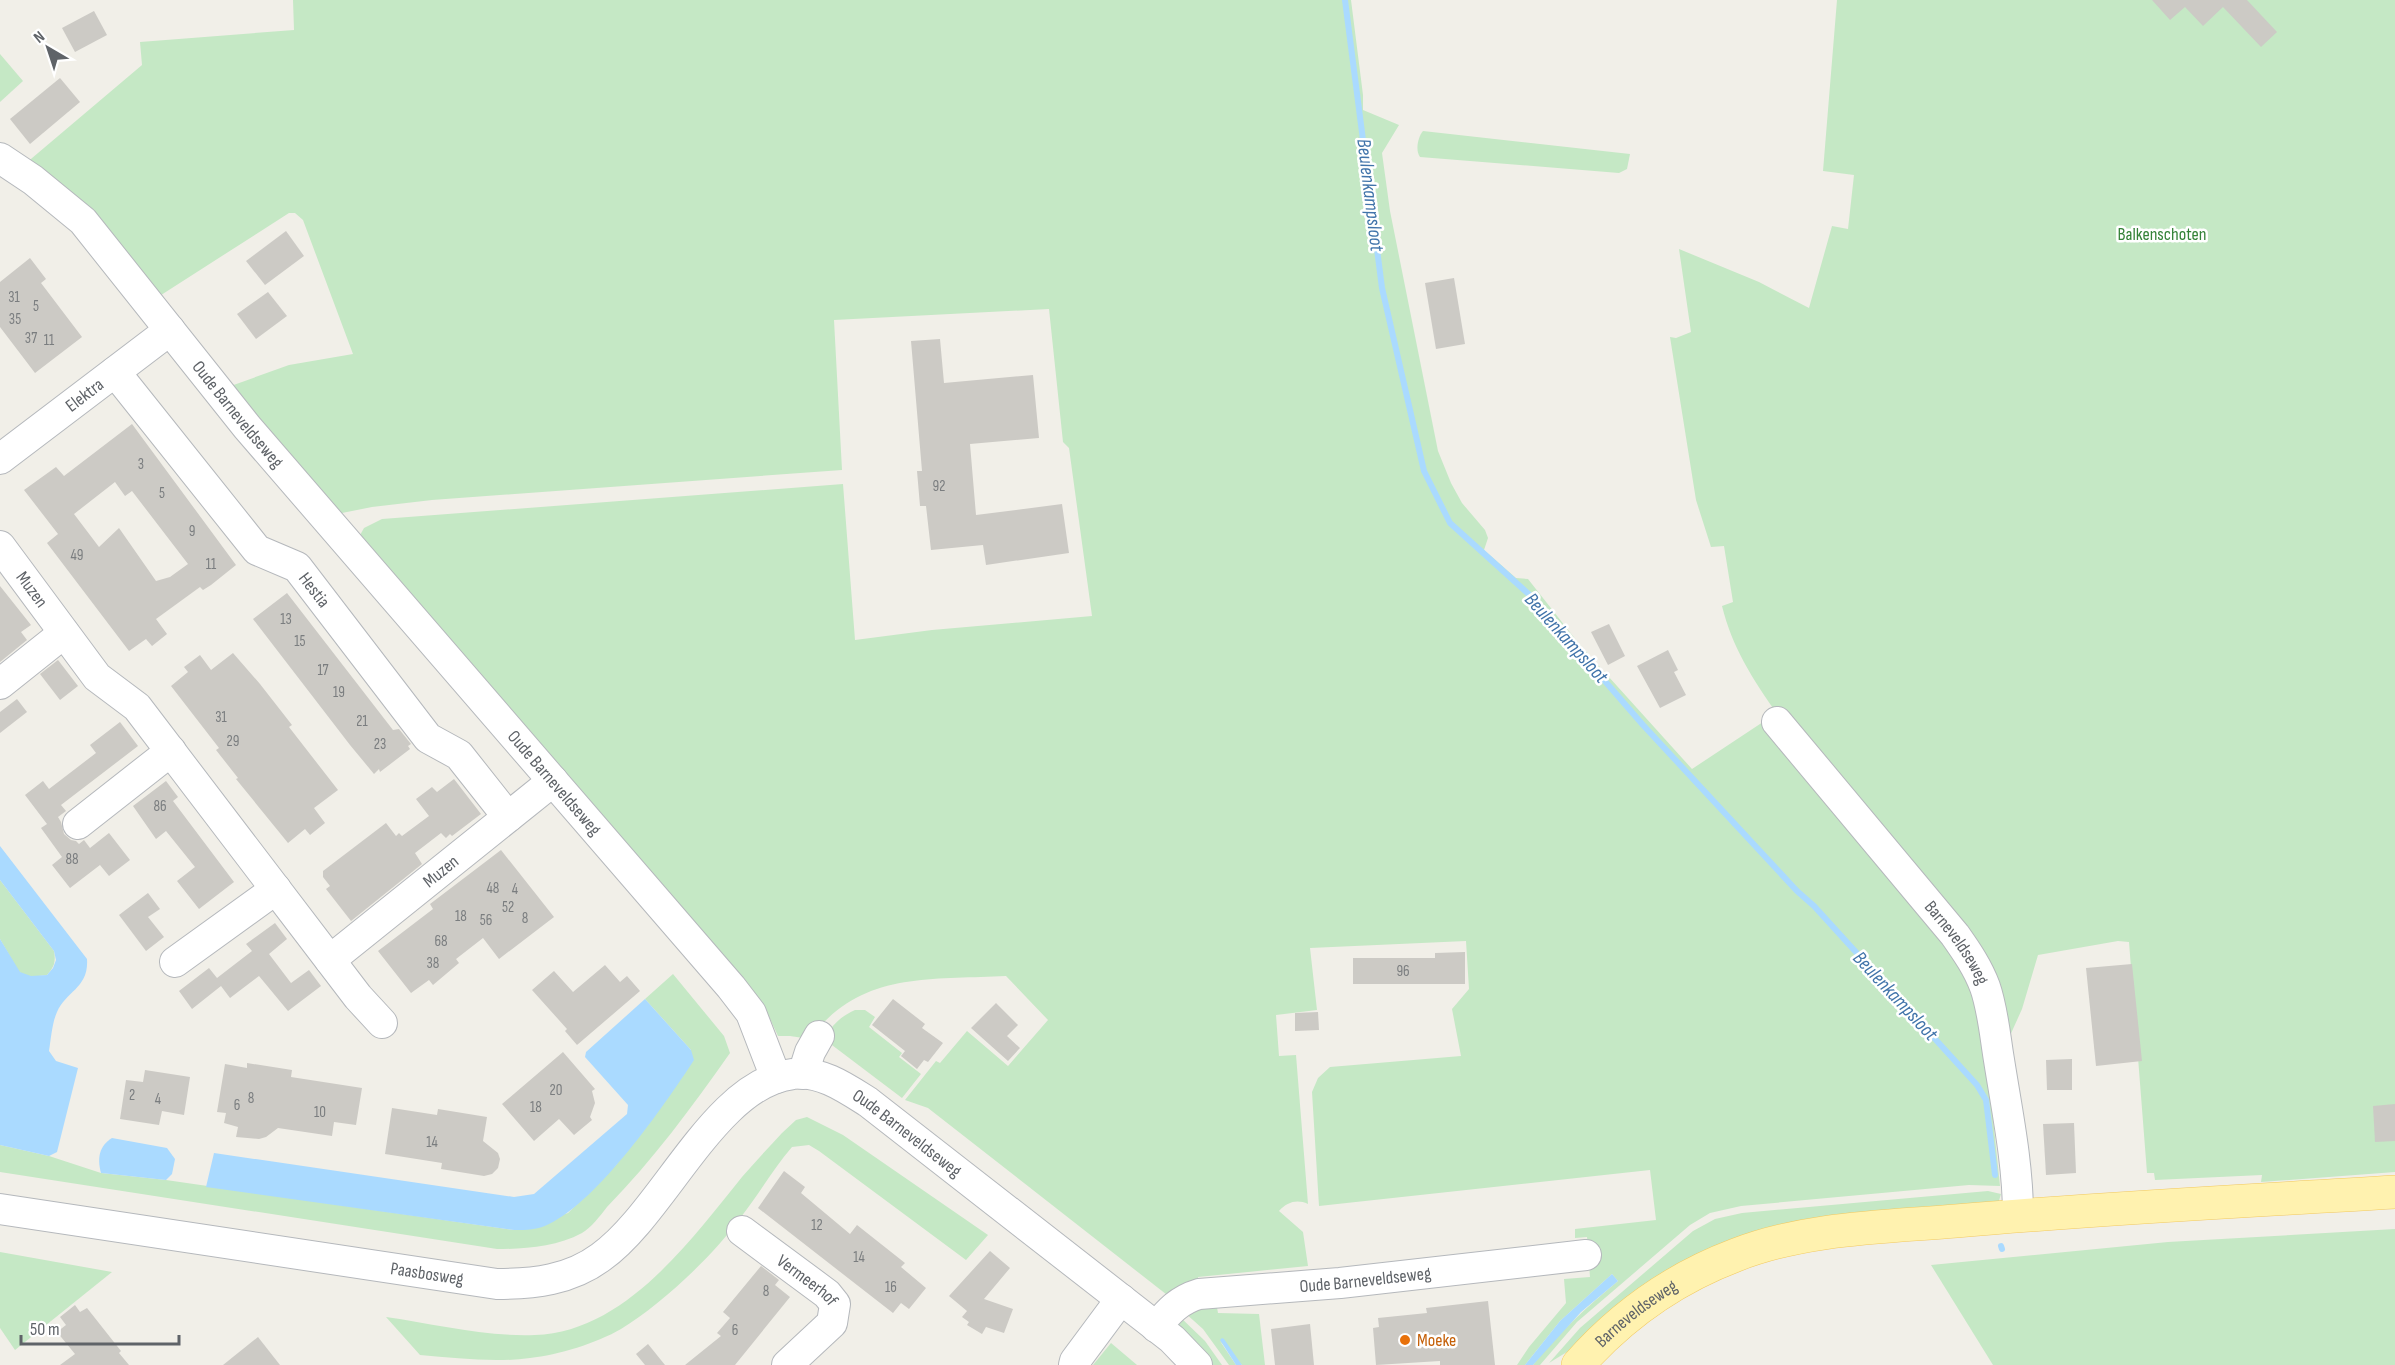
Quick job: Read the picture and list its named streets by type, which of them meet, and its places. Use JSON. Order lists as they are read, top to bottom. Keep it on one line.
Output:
{"streets":{"main road":["Barneveldseweg"],"street":["Elektra","Oude Barneveldseweg","Muzen","Hestia","Paasbosweg","Vermeerhof"]},"crossings":[["Elektra","Oude Barneveldseweg"],["Elektra","Hestia"],["Oude Barneveldseweg","Muzen"],["Oude Barneveldseweg","Paasbosweg"],["Muzen","Hestia"]],"water":["Beulenkampsloot"],"parks":["Balkenschoten"],"places":["Moeke"],"house_numbers":["31","5","35","37","11","3","92","5","9","49","11","13","15","17","19","31","21","29","23","86","88","48","4","52","18","8","56","68","38","96","20","2","8","4","6","18","10","14","12","14","16","8","6"],"scale_bar":"50 m","north":"top left"}
